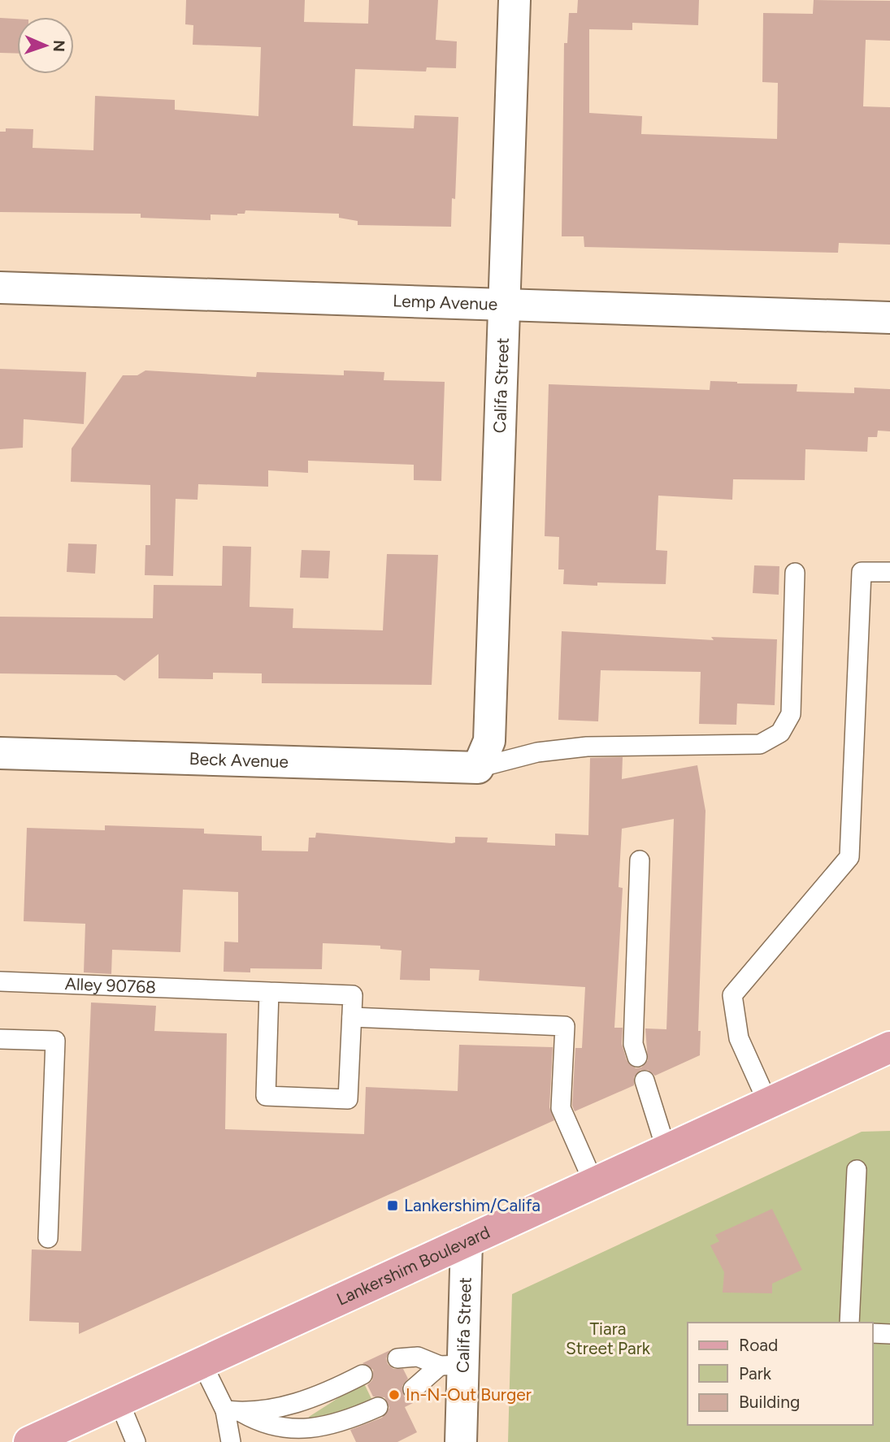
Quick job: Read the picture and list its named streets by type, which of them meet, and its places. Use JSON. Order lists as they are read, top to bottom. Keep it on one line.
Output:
{"streets":{"main road":["Lankershim Boulevard"],"street":["Lemp Avenue","Califa Street","Beck Avenue"],"lane":["Alley 90768"]},"crossings":[["Lemp Avenue","Califa Street"],["Califa Street","Beck Avenue"],["Califa Street","Lankershim Boulevard"]],"parks":["Tiara Street Park"],"places":{"transit":["Lankershim/Califa"],"other":["In-N-Out Burger"]},"legend":["Road","Park","Building"],"north":"right"}
